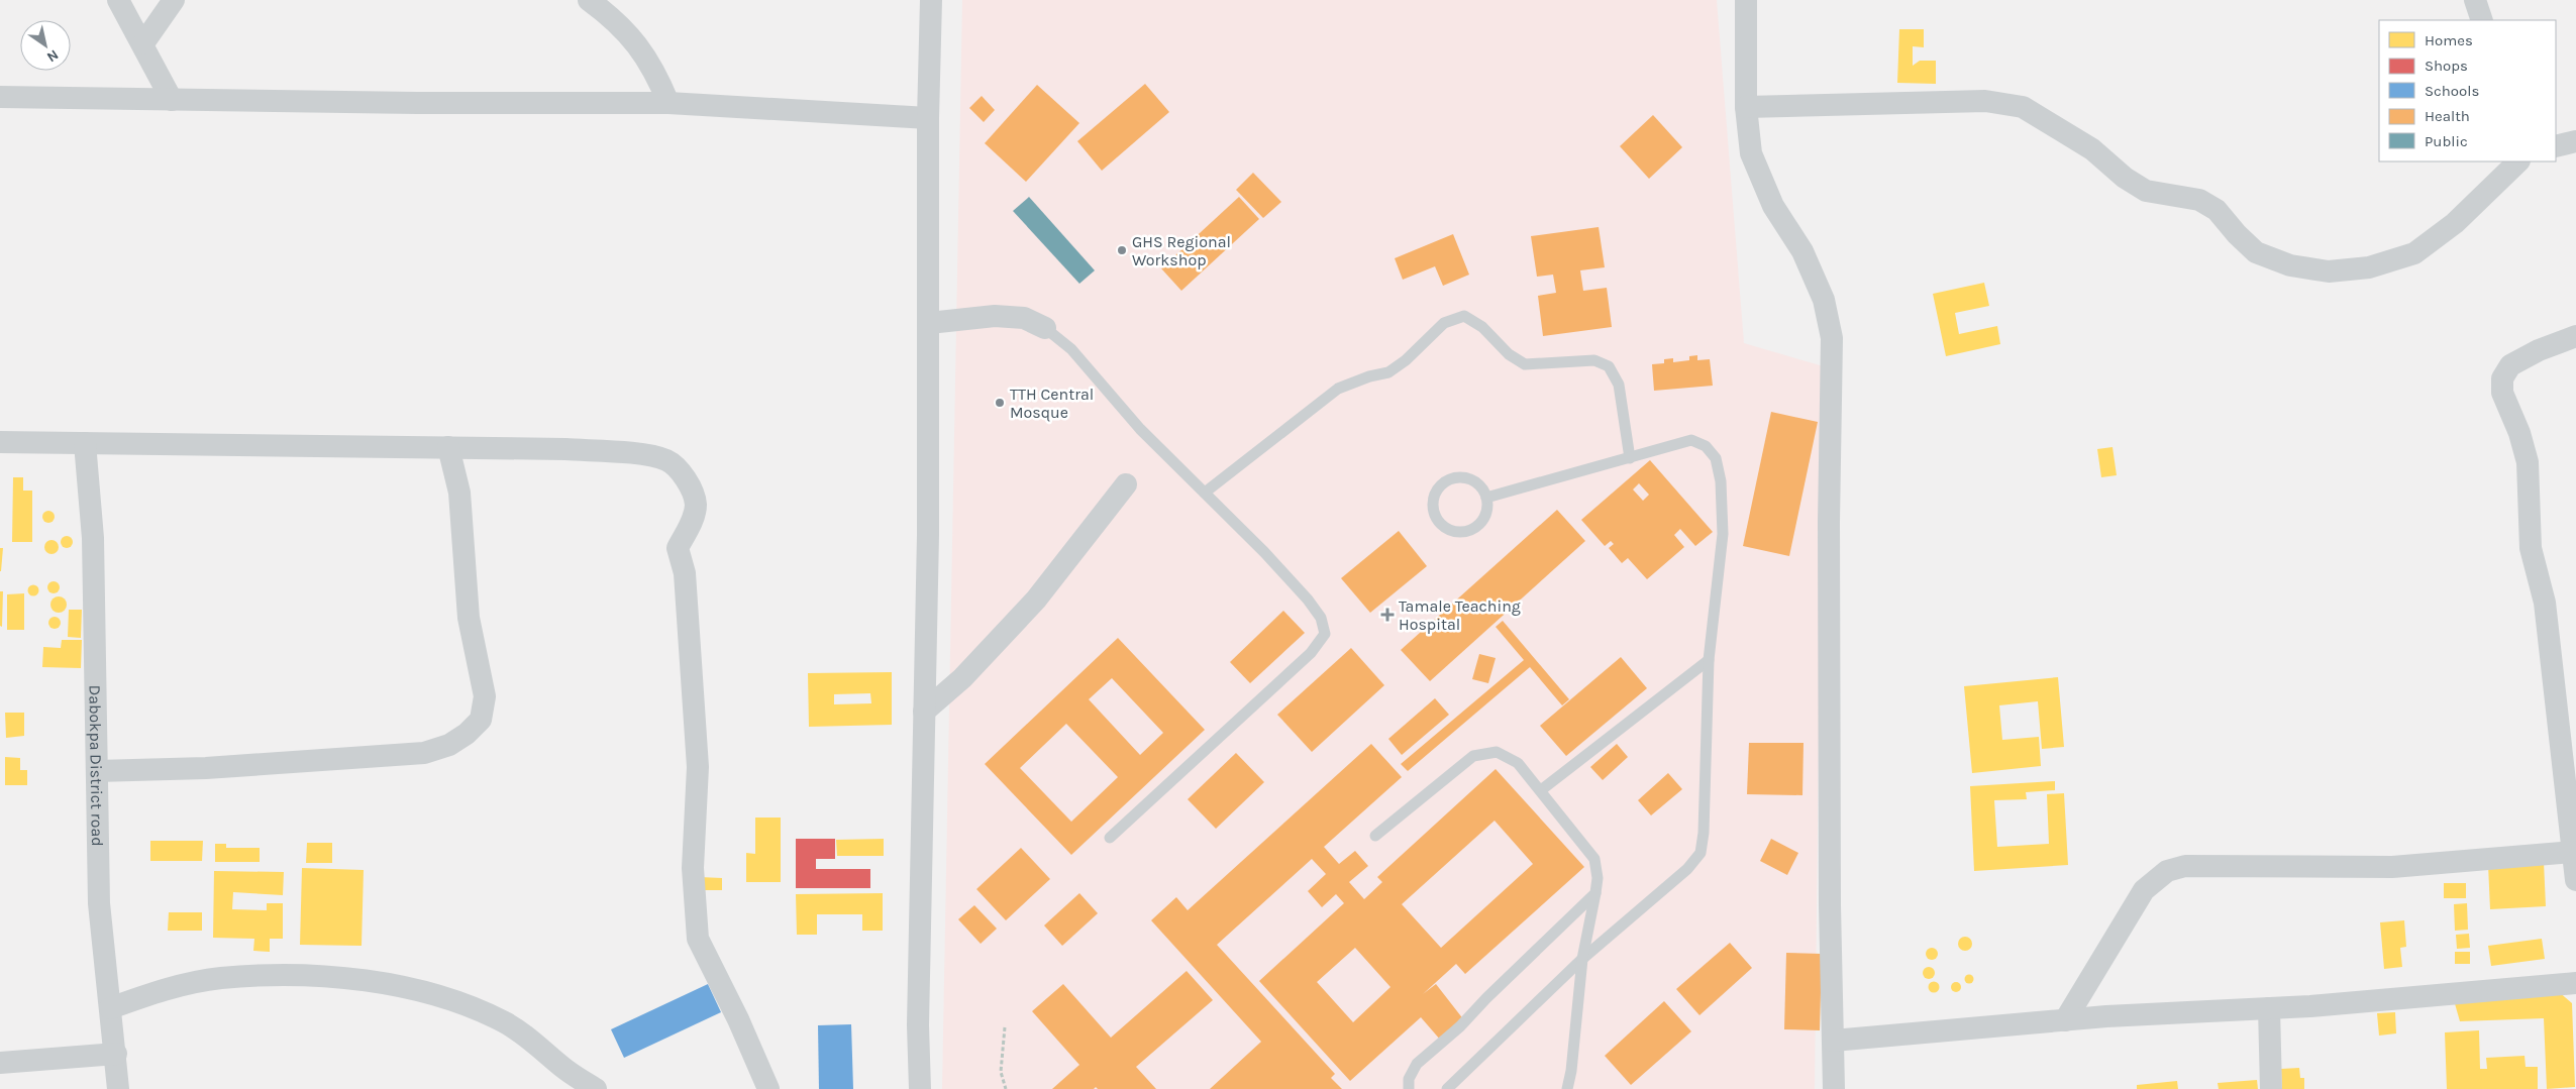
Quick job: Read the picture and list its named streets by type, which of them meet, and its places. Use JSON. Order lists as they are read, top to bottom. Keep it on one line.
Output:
{"streets":{"street":["Dabokpa District road"]},"places":{"other":["GHS Regional Workshop","TTH Central Mosque"],"health":["Tamale Teaching Hospital"]},"legend":["Homes","Shops","Schools","Health","Public"],"north":"bottom right"}
